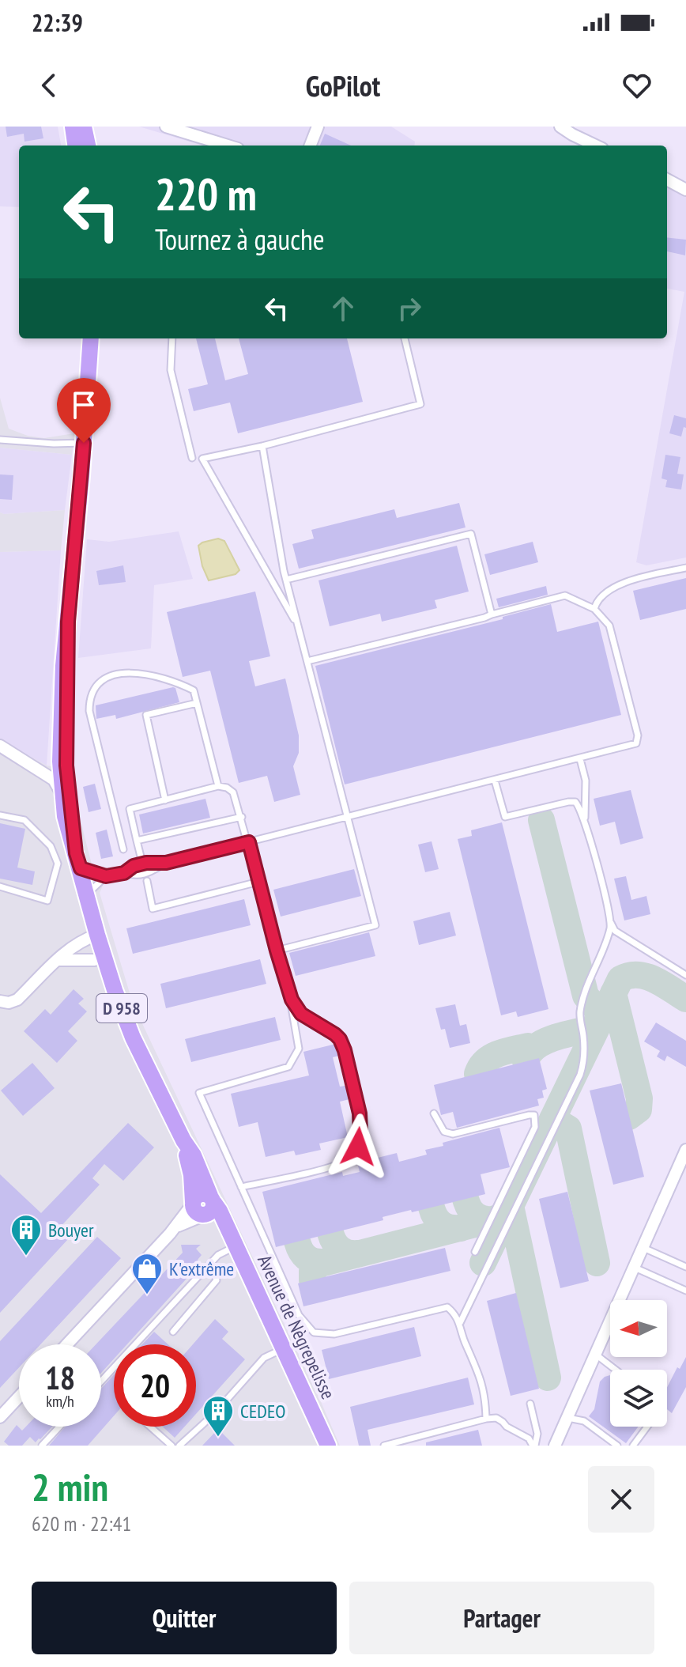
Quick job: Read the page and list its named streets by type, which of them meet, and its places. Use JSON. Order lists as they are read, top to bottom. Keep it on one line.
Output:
{"streets":{"main road":["D 958","Avenue de Nègrepelisse"]},"places":{"building":["Bouyer","CEDEO"],"shop":["K'extrême"]},"north":"left","page":{"status":"22:39","header":"GoPilot","turn":["220 m","Tournez à gauche"],"speed":"18 km/h","limit":"20","heading":["2 min","620 m · 22:41"],"buttons":["Quitter","Partager"]}}
